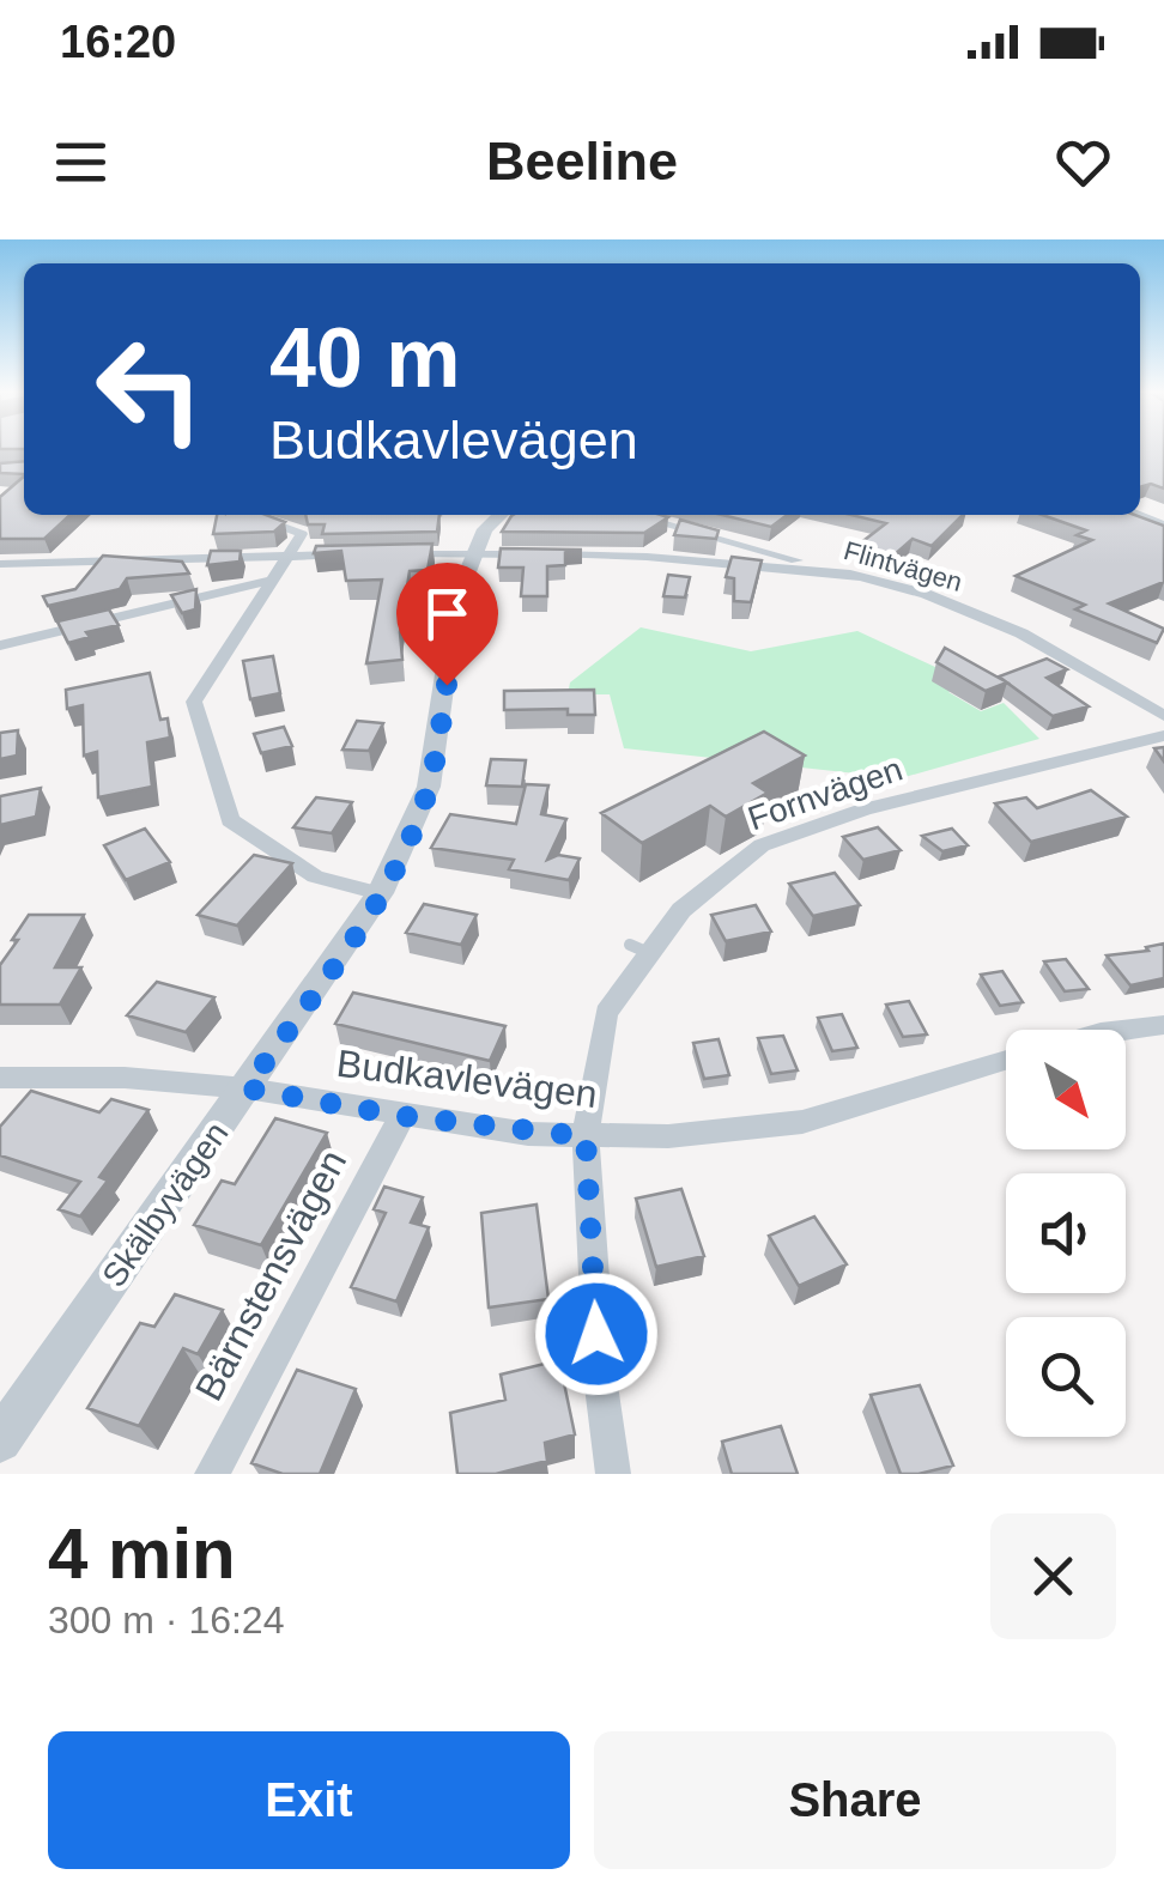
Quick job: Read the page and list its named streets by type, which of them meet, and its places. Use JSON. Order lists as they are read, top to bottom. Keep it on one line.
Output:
{"streets":{"street":["Flintvägen","Fornvägen","Budkavlevägen","Skälbyvägen","Bärnstensvägen"]},"crossings":[["Fornvägen","Budkavlevägen"],["Budkavlevägen","Skälbyvägen"],["Budkavlevägen","Bärnstensvägen"]],"north":"bottom right","page":{"status":"16:20","header":"Beeline","turn":["40 m","Budkavlevägen"],"heading":["4 min","300 m · 16:24"],"buttons":["Exit","Share"]}}
